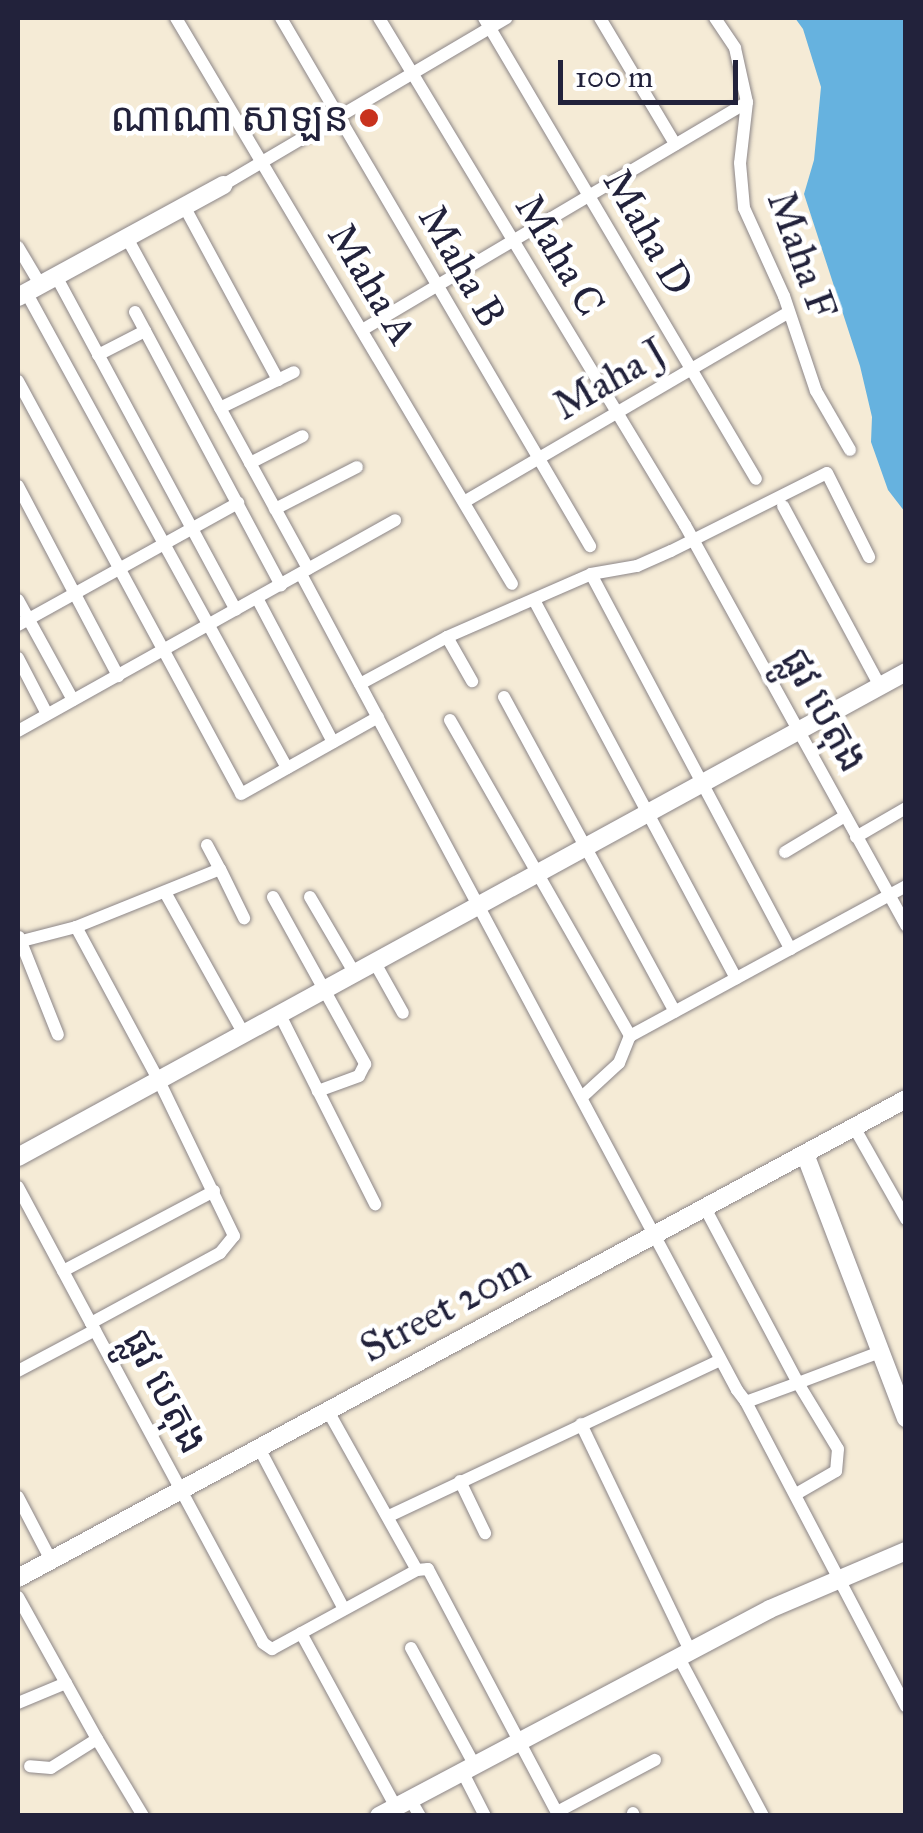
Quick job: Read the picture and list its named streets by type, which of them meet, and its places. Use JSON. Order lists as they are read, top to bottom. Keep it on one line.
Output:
{"streets":{"street":["Maha D","Maha C","Maha F","Maha B","Maha A","Maha J","ផ្លូវ បេតុង","Street 20m"]},"crossings":[["Maha D","Maha J"],["Maha C","Maha J"],["Maha C","ផ្លូវ បេតុង"],["Maha F","Maha J"],["Maha B","Maha J"],["Maha A","Maha J"],["ផ្លូវ បេតុង","Street 20m"]],"places":["ណាណា សាឡន"],"scale_bar":"100 m"}
